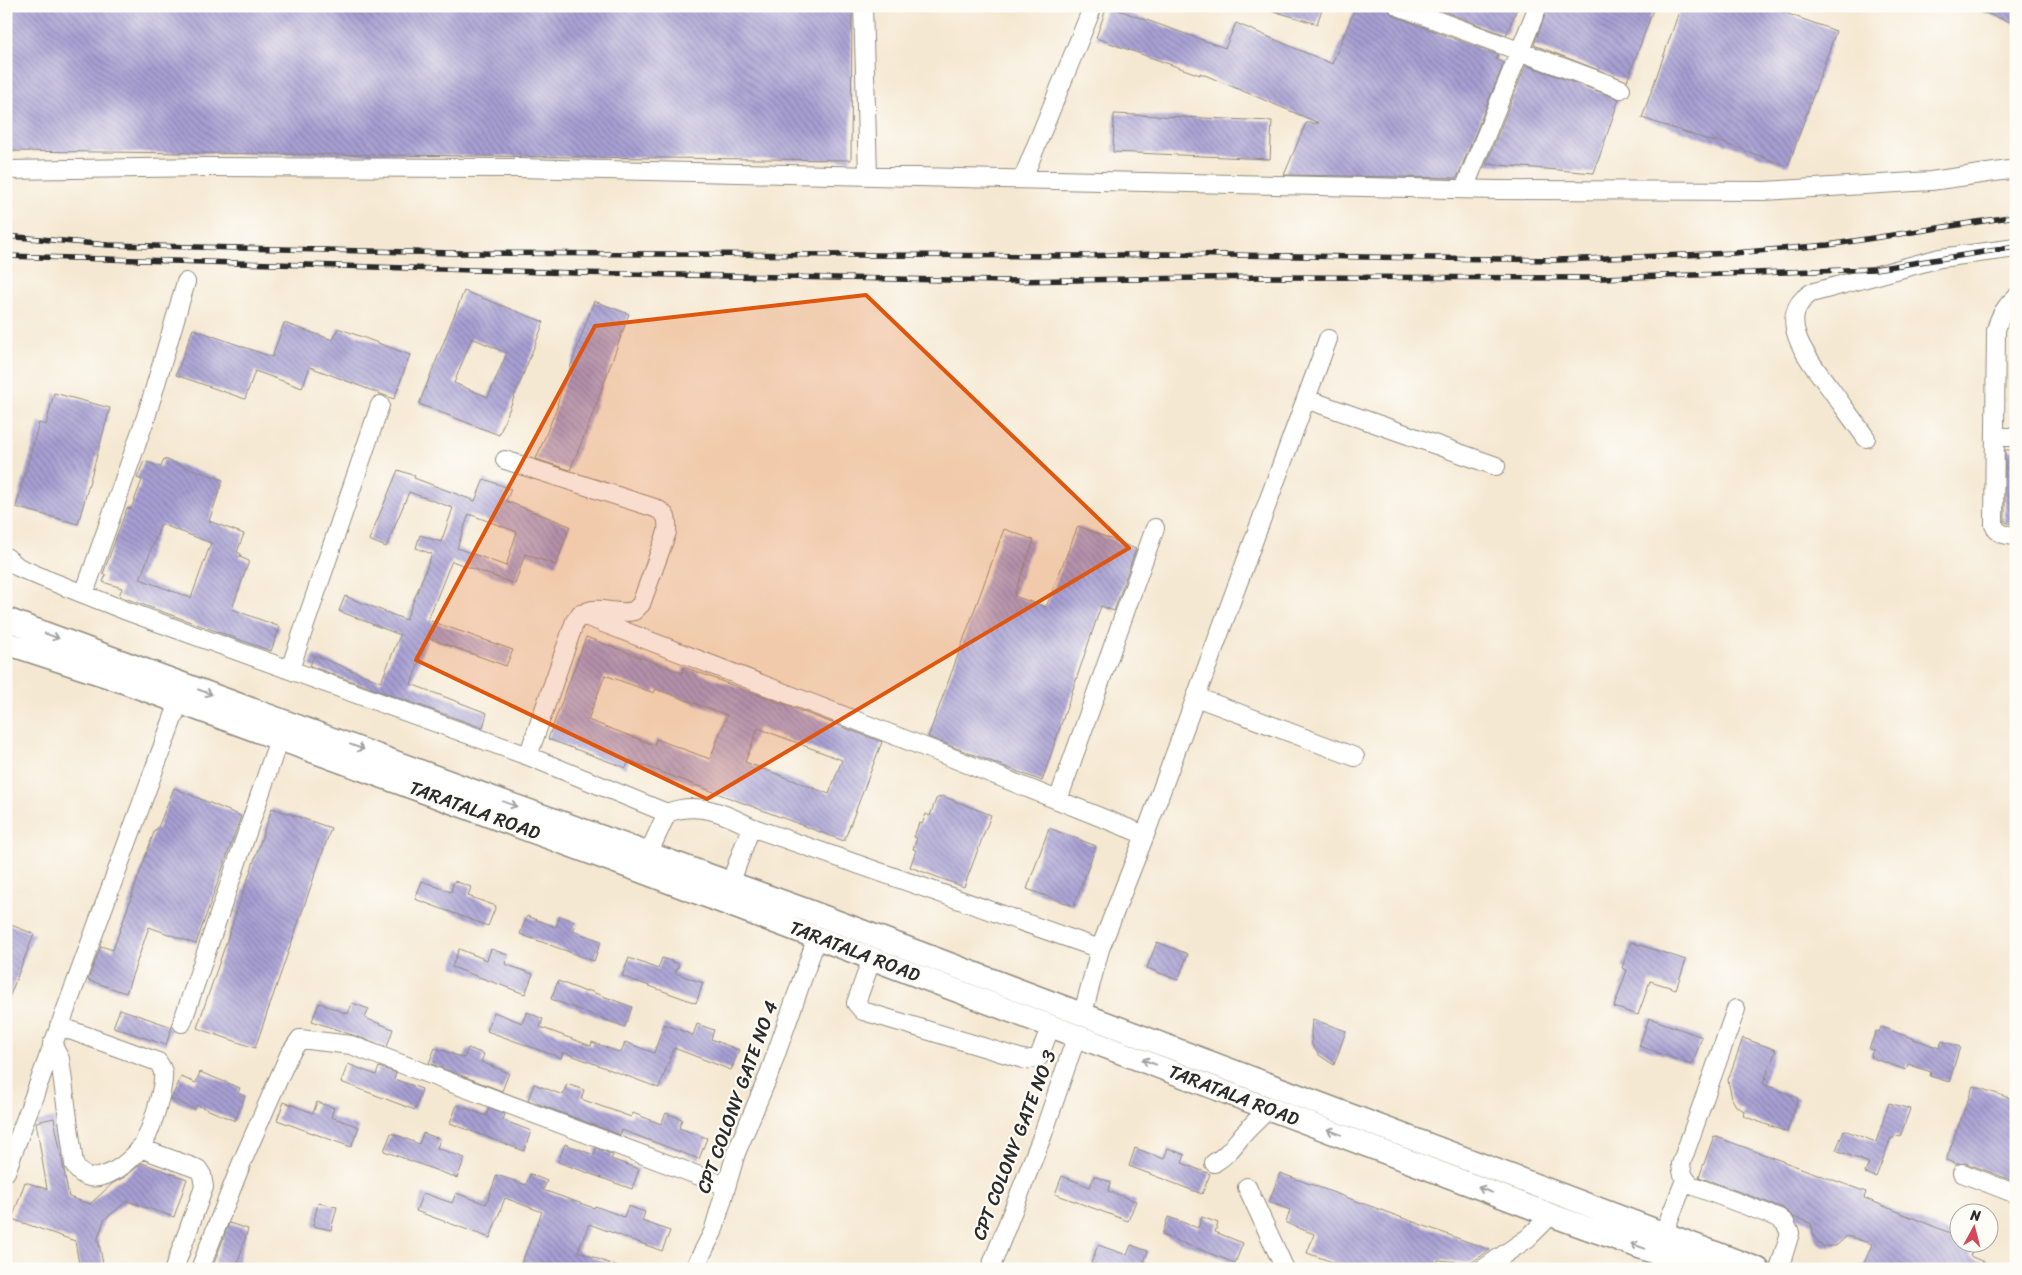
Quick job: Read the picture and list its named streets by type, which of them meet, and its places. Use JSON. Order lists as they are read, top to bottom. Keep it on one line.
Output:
{"streets":{"main road":["TARATALA ROAD"],"street":["CPT COLONY GATE NO 4","CPT COLONY GATE NO 3"]},"crossings":[["TARATALA ROAD","CPT COLONY GATE NO 4"],["TARATALA ROAD","CPT COLONY GATE NO 3"]],"north":"top"}
